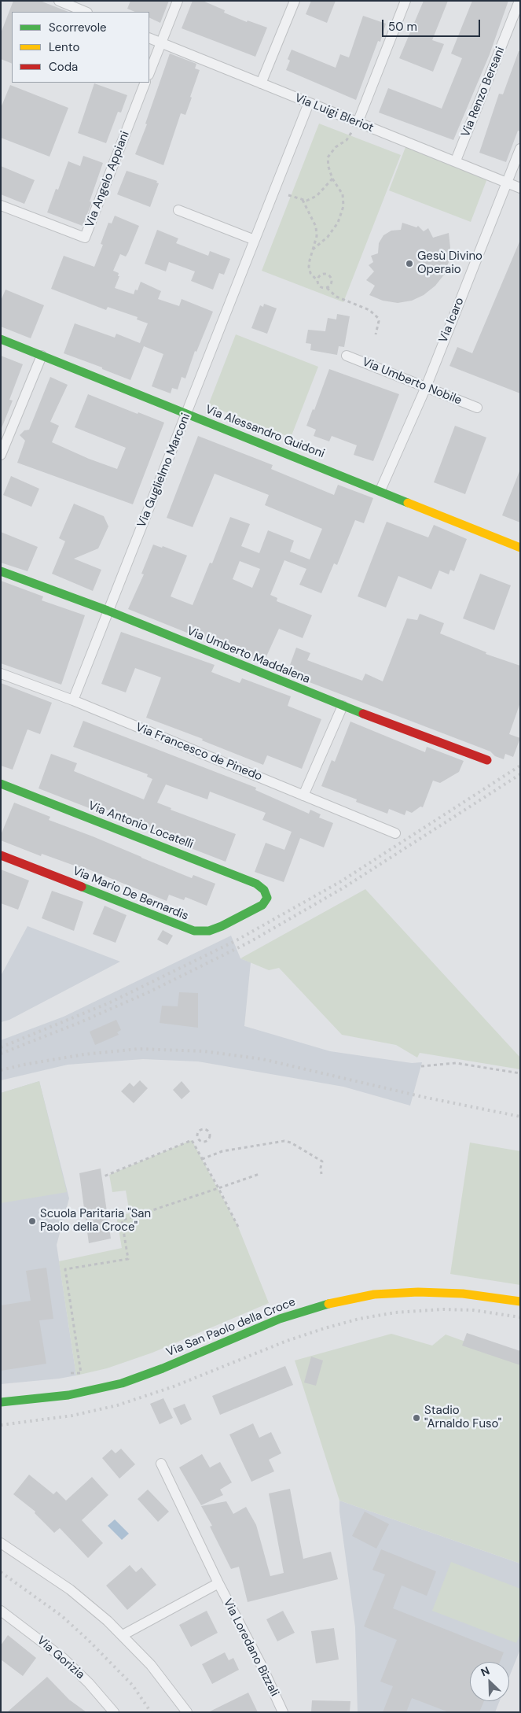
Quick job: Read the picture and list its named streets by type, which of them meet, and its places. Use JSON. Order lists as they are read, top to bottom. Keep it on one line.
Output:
{"streets":{"street":["Via Renzo Bersani","Via Luigi Bleriot","Via Angelo Appiani","Via Icaro","Via Umberto Nobile","Via Alessandro Guidoni","Via Guglielmo Marconi","Via Umberto Maddalena","Via Francesco de Pinedo","Via Antonio Locatelli","Via Mario De Bernardis","Via San Paolo della Croce","Via Loredano Bizzali","Via Gorizia"]},"crossings":[["Via Renzo Bersani","Via Luigi Bleriot"],["Via Luigi Bleriot","Via Icaro"],["Via Luigi Bleriot","Via Guglielmo Marconi"],["Via Icaro","Via Umberto Nobile"],["Via Icaro","Via Alessandro Guidoni"],["Via Alessandro Guidoni","Via Guglielmo Marconi"],["Via Guglielmo Marconi","Via Umberto Maddalena"],["Via Guglielmo Marconi","Via Francesco de Pinedo"],["Via Antonio Locatelli","Via Mario De Bernardis"]],"places":["Gesù Divino Operaio","Scuola Paritaria \"San Paolo della Croce\"","Stadio \"Arnaldo Fuso\""],"legend":["Scorrevole","Lento","Coda"],"scale_bar":"50 m","north":"top left"}
